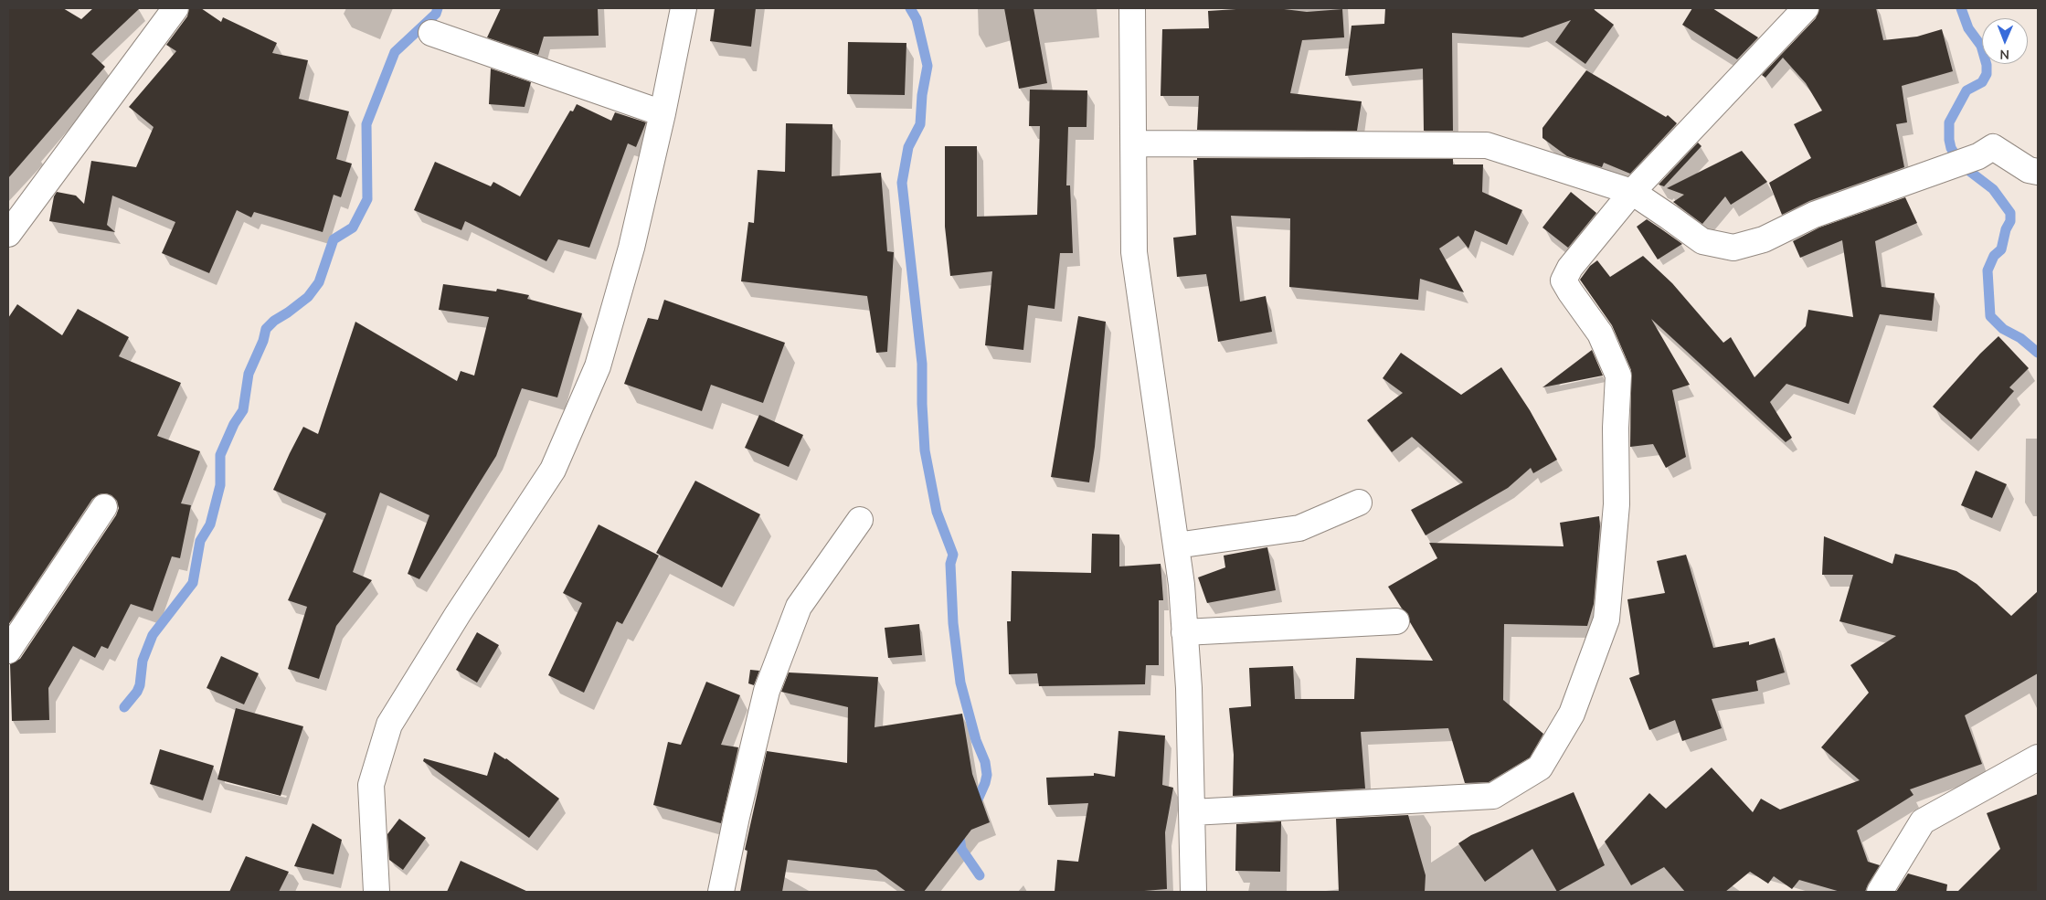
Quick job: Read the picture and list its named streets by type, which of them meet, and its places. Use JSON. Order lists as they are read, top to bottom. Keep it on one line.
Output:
{"north":"bottom"}
